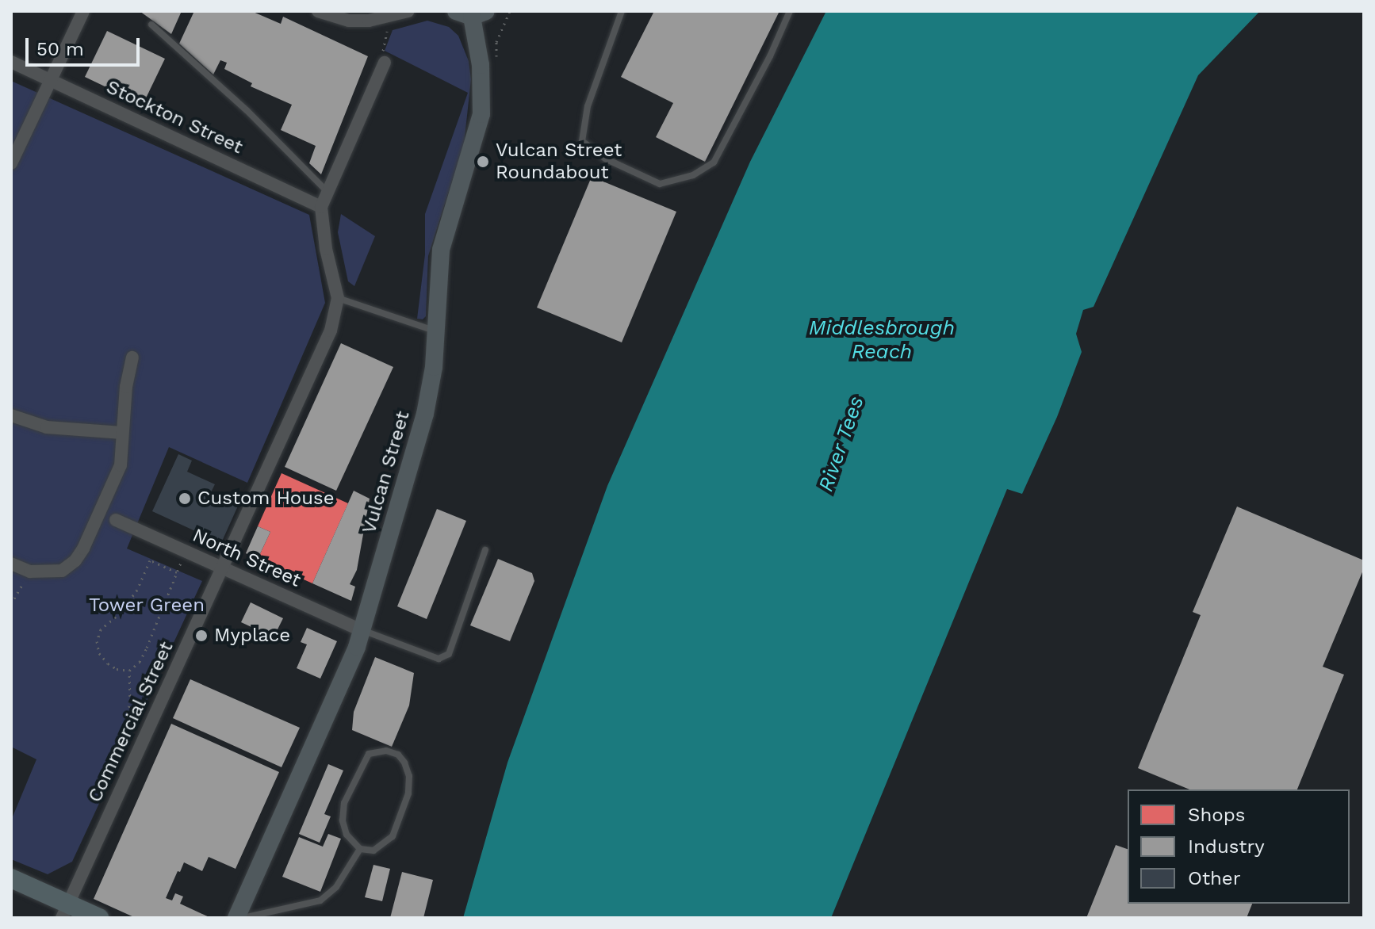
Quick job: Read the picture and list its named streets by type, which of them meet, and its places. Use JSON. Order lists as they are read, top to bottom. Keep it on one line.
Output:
{"streets":{"street":["Stockton Street","Vulcan Street","North Street","Commercial Street"]},"crossings":[["Stockton Street","Commercial Street"],["Vulcan Street","North Street"],["North Street","Commercial Street"]],"water":["Middlesbrough Reach","River Tees"],"parks":["Tower Green"],"places":["Vulcan Street Roundabout","Custom House","Myplace"],"legend":["Shops","Industry","Other"],"scale_bar":"50 m"}
